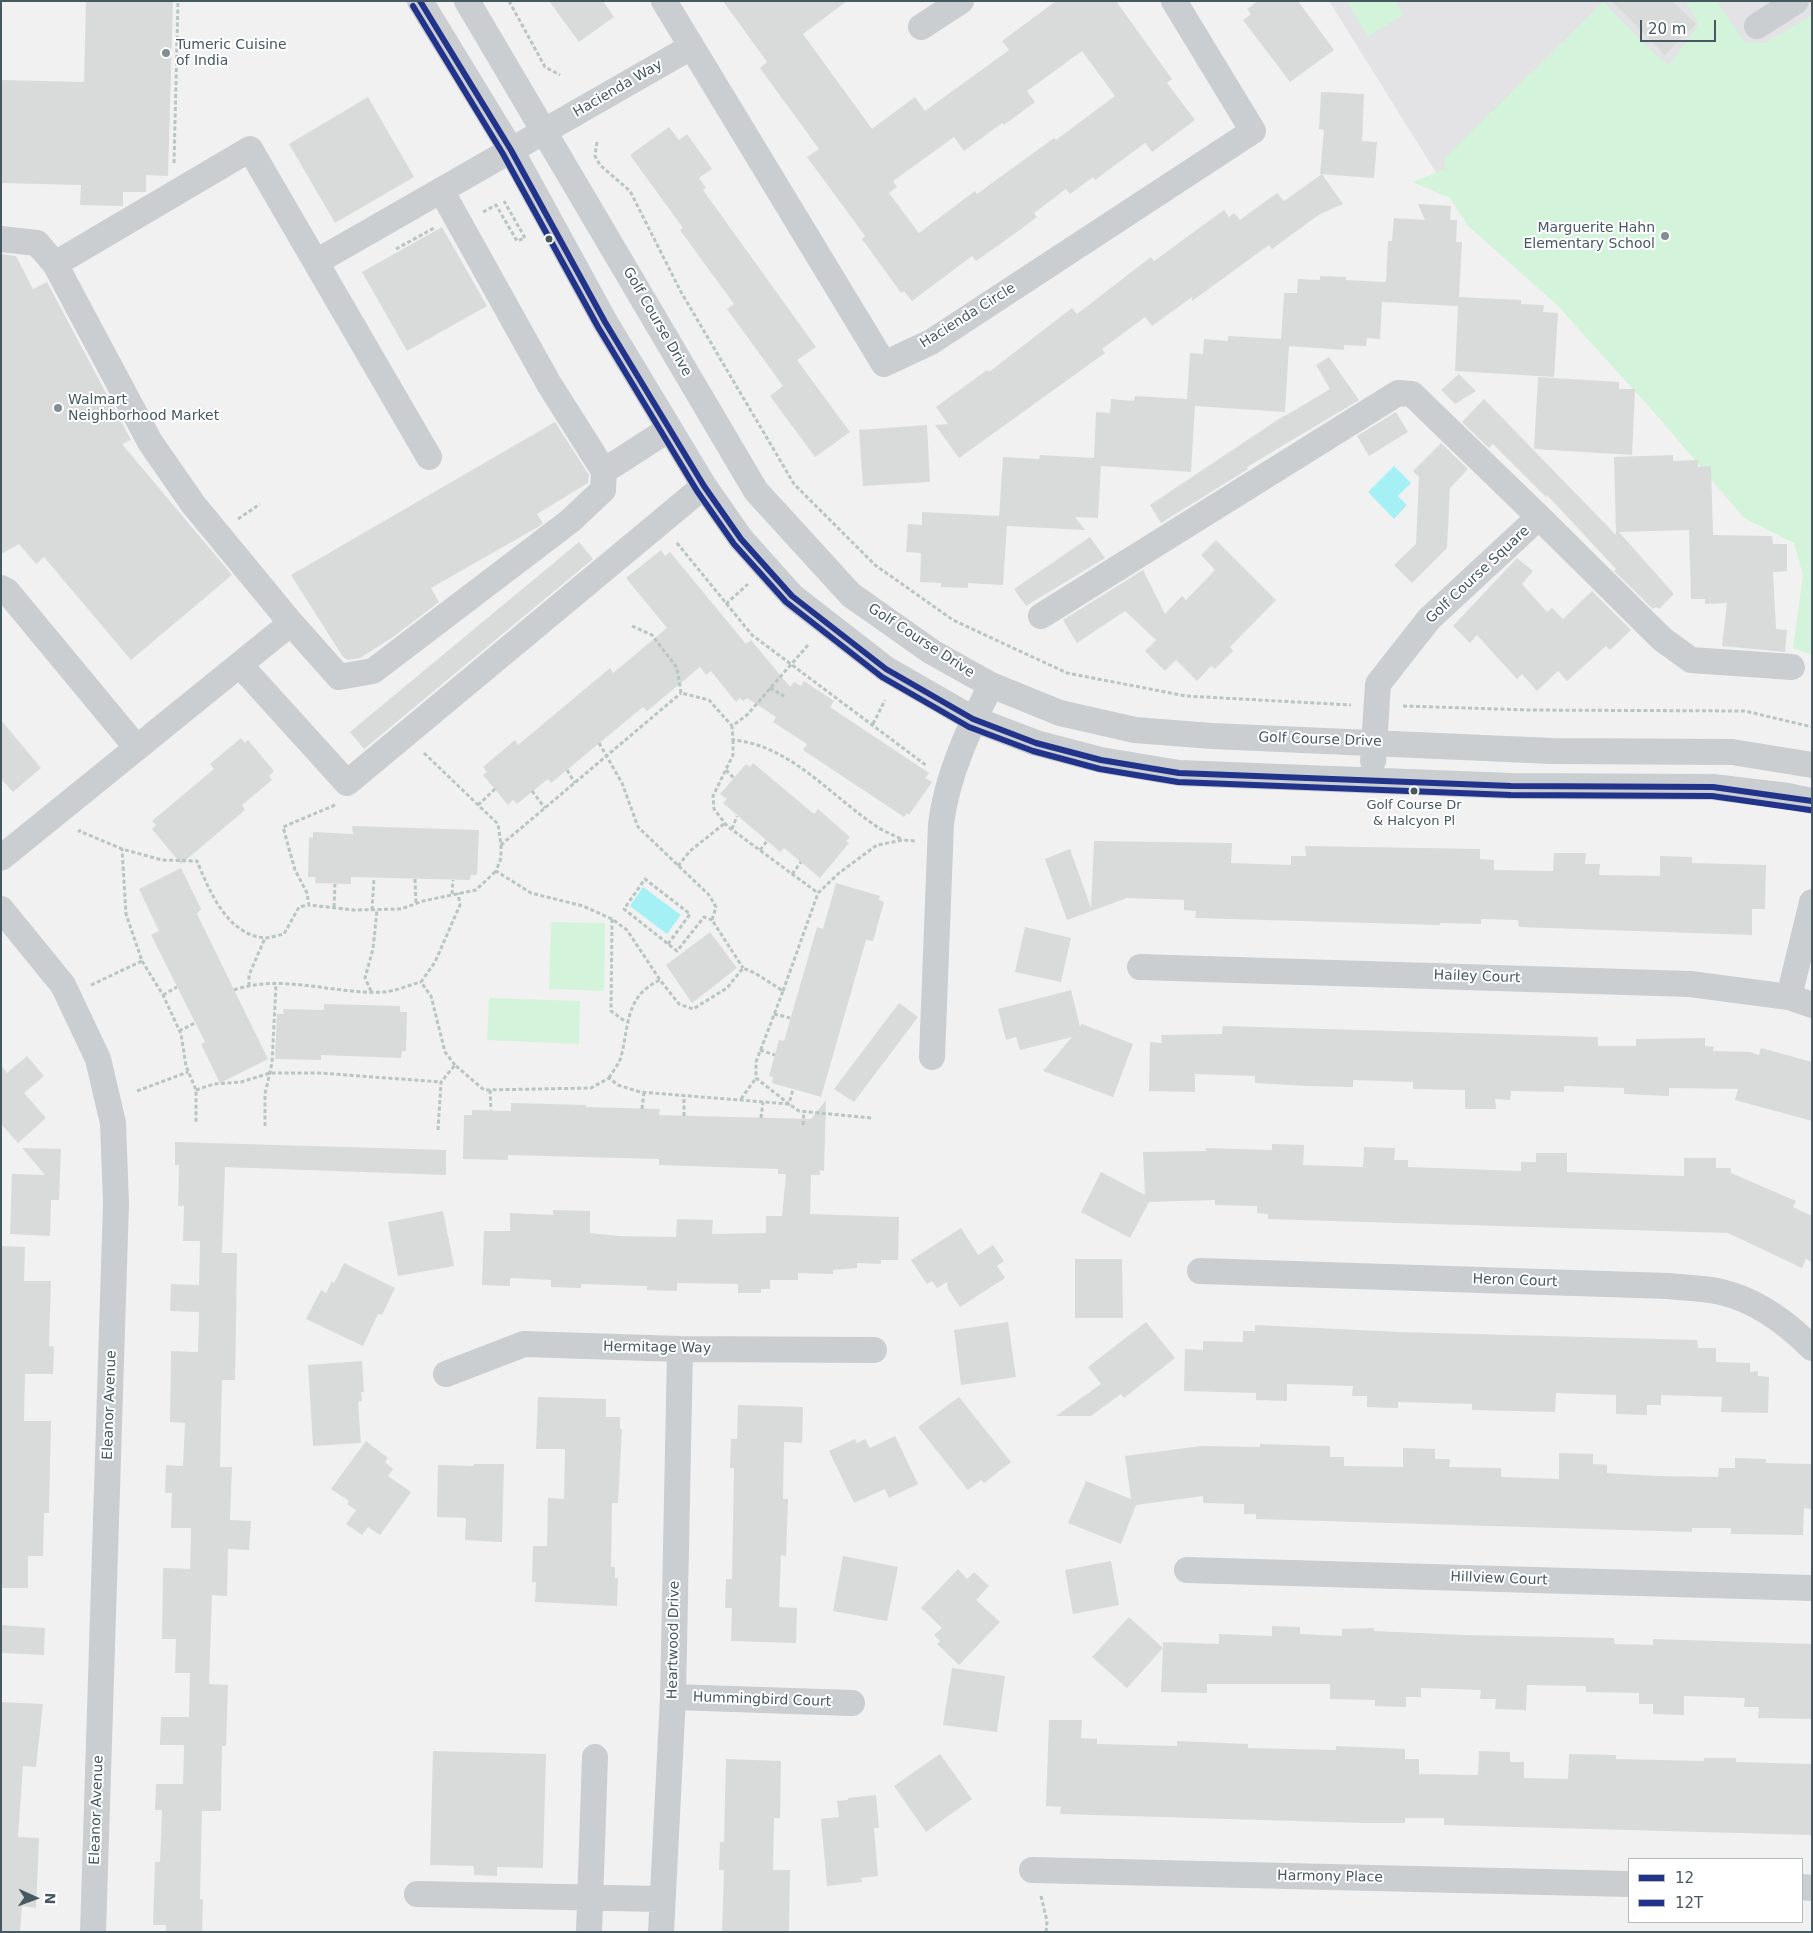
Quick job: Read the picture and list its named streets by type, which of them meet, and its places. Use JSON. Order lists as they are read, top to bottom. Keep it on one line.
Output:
{"streets":{"street":["Hacienda Way","Hacienda Circle","Golf Course Drive","Golf Course Square","Hailey Court","Heron Court","Hermitage Way","Eleanor Avenue","Hillview Court","Heartwood Drive","Hummingbird Court","Harmony Place"]},"crossings":[["Hacienda Way","Hacienda Circle"],["Hacienda Way","Golf Course Drive"],["Golf Course Drive","Golf Course Square"],["Hermitage Way","Heartwood Drive"],["Heartwood Drive","Hummingbird Court"]],"places":["Tumeric Cuisine of India","Marguerite Hahn Elementary School","Walmart Neighborhood Market","Golf Course Dr & Halcyon Pl"],"lines":["transit line 12","transit line 12T"],"legend":["12","12T"],"scale_bar":"20 m","north":"right"}
